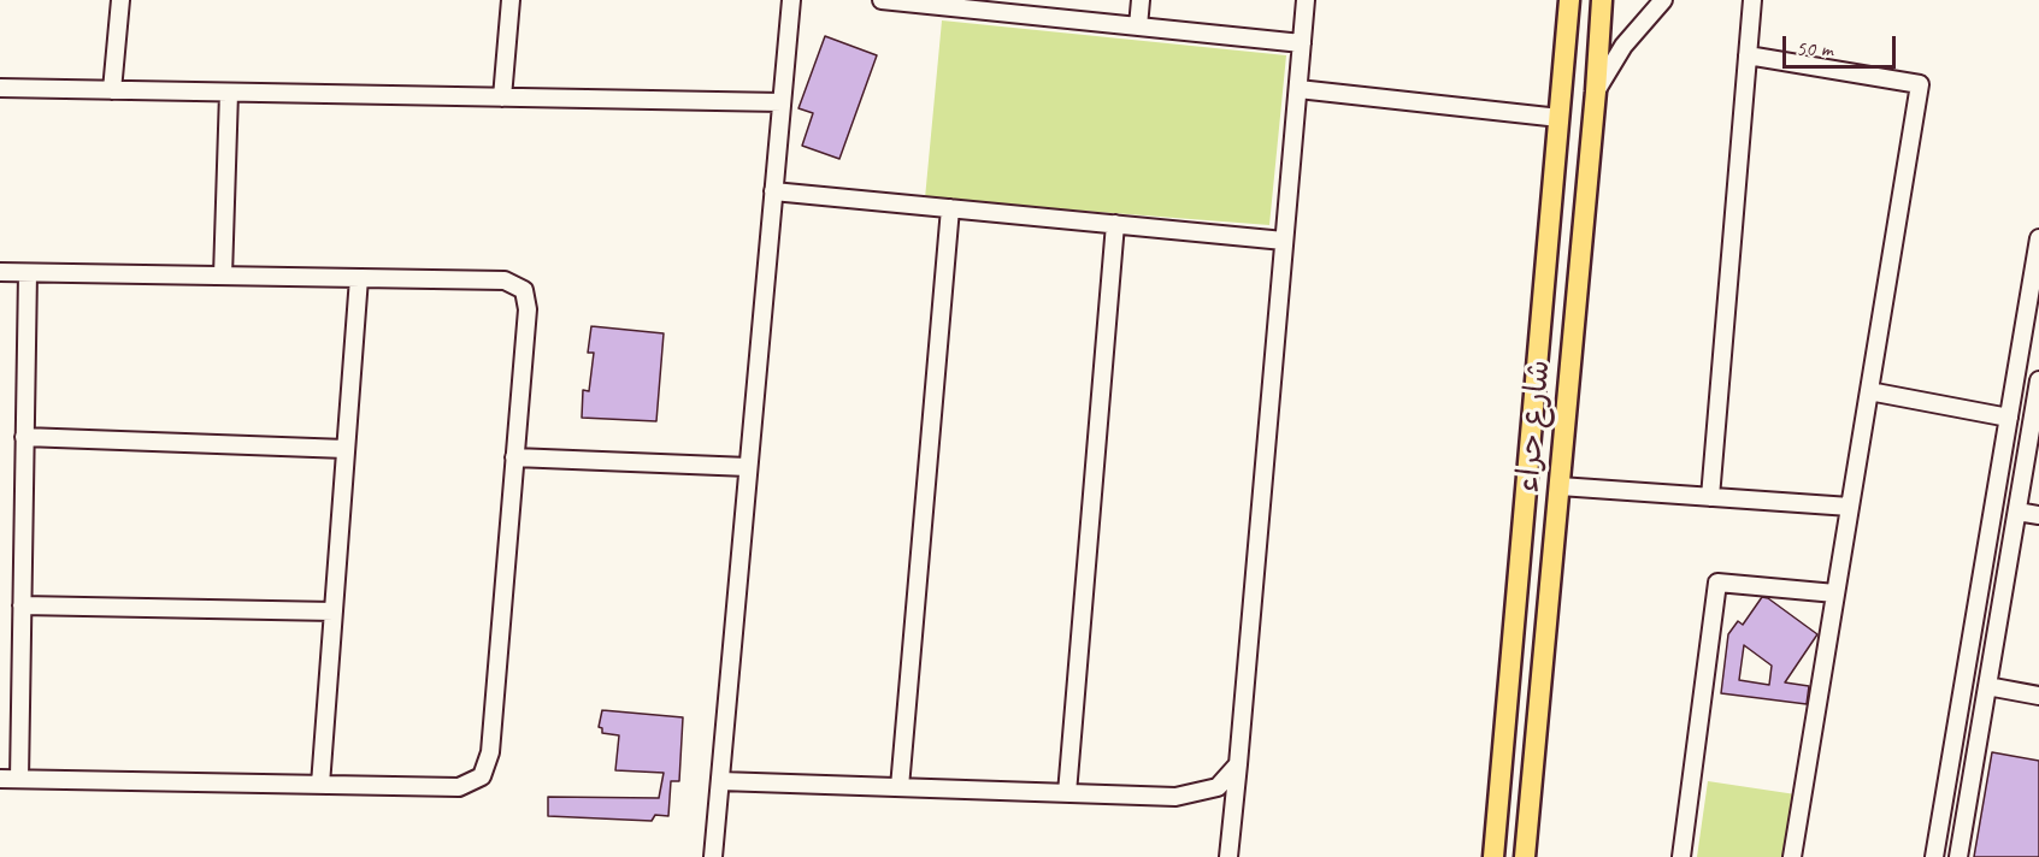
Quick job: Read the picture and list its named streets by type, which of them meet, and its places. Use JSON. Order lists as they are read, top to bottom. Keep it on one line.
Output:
{"streets":{"main road":["شارع حراء"]},"scale_bar":"50 m"}
